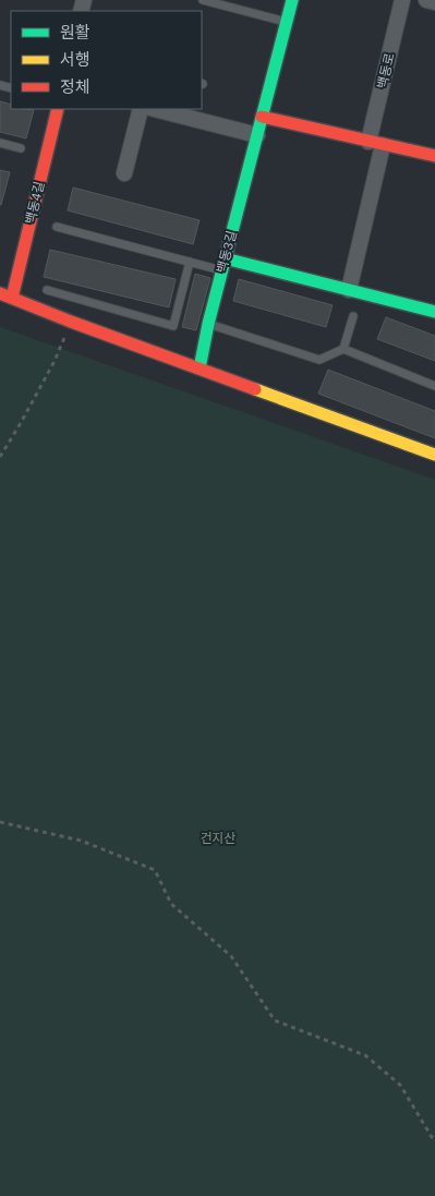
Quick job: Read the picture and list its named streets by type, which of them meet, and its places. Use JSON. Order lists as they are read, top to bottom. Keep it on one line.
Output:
{"streets":{"street":["백동로","백동4길","백동3길"]},"parks":["건지산"],"legend":["원활","서행","정체"]}
